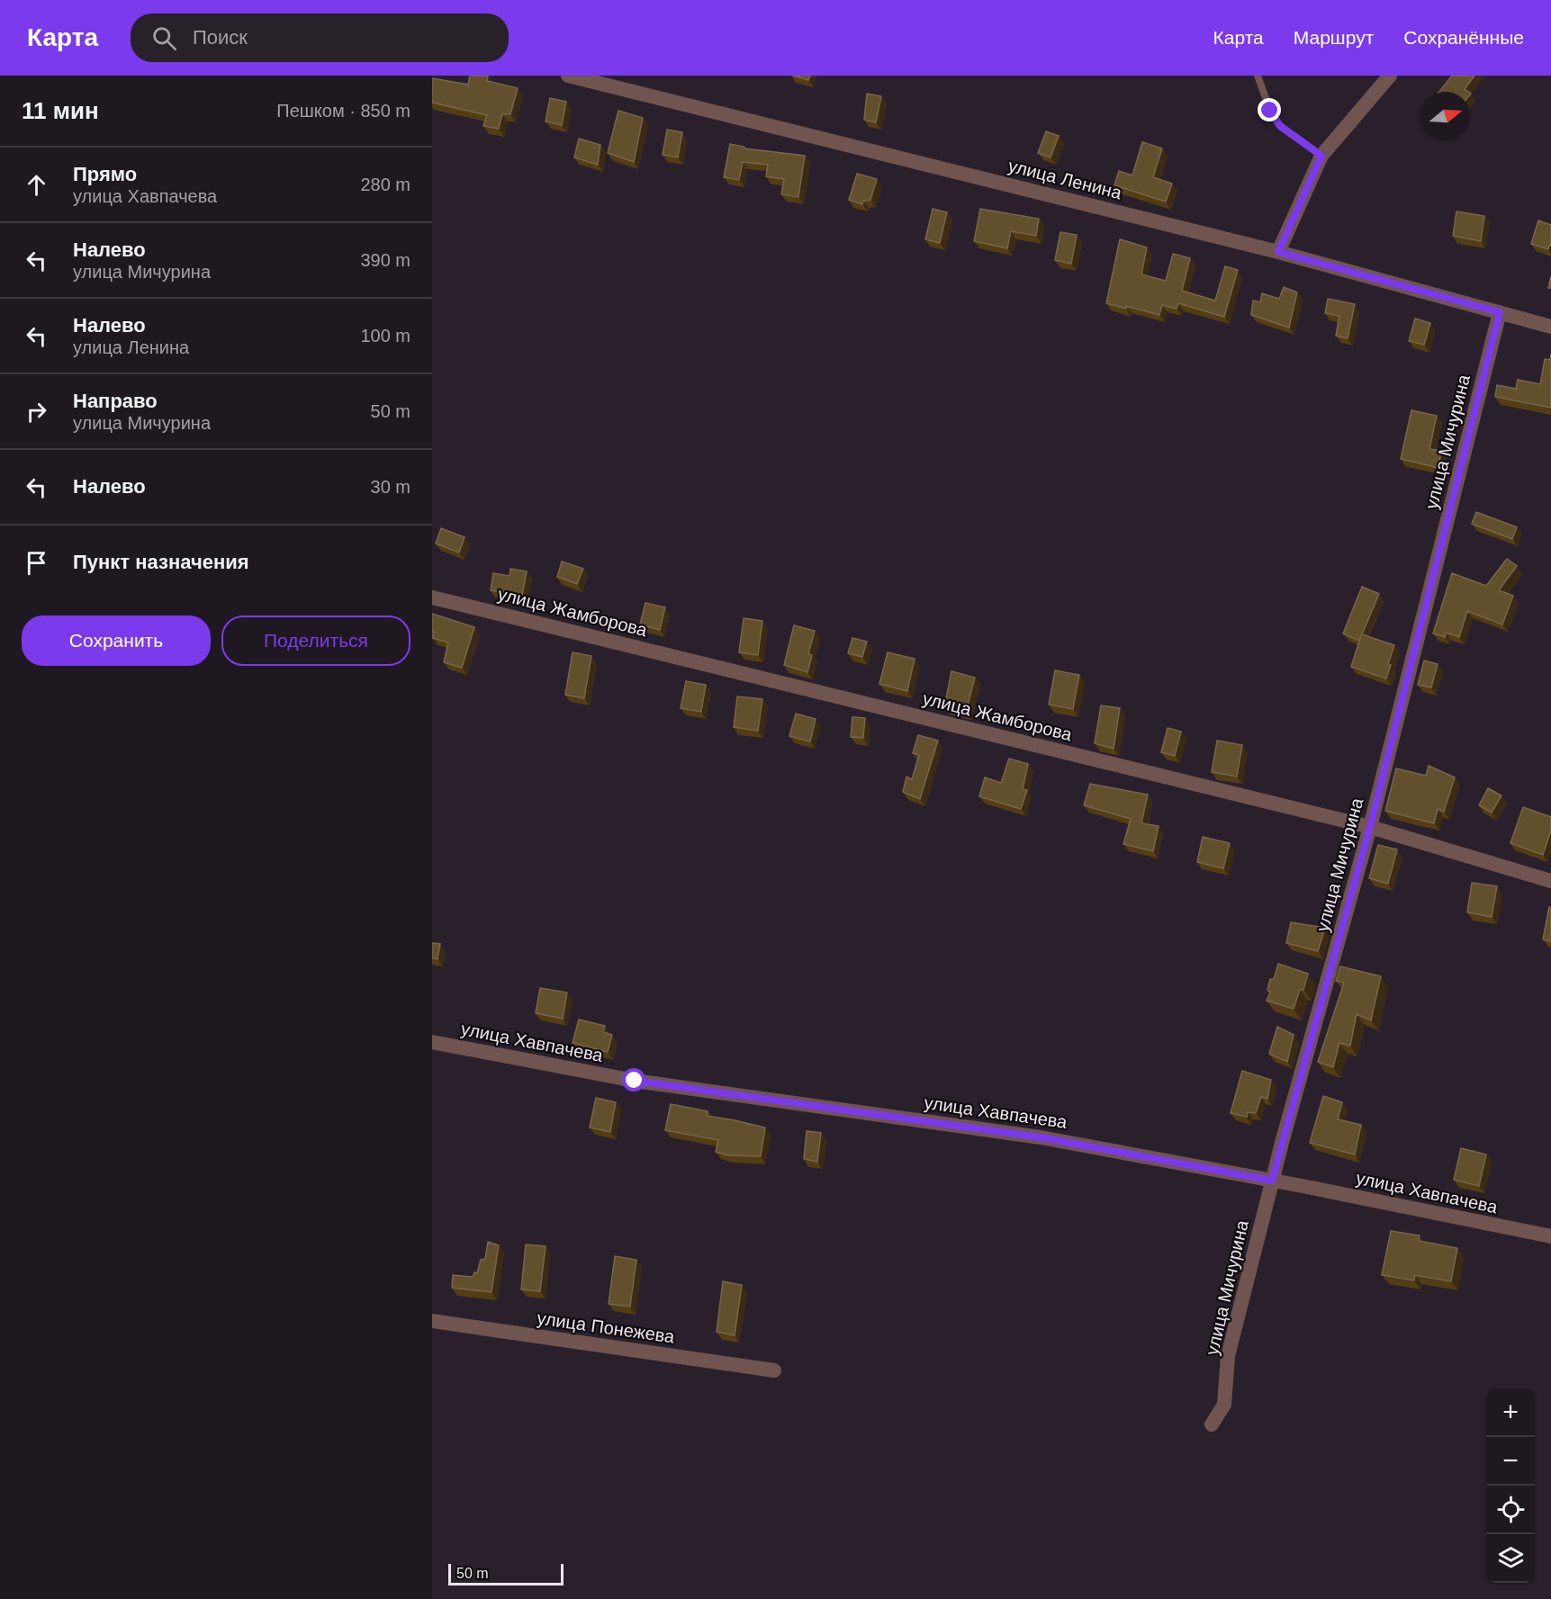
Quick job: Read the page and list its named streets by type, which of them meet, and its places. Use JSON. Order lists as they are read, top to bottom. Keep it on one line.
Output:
{"streets":{"street":["улица Ленина","улица Мичурина","улица Жамборова","улица Хавпачева","улица Понежева"]},"crossings":[["улица Ленина","улица Мичурина"],["улица Мичурина","улица Жамборова"],["улица Мичурина","улица Хавпачева"]],"scale_bar":"50 m","north":"right","page":{"header":"Карта","search":"Поиск","nav":["Карта","Маршрут","Сохранённые"],"heading":["11 мин","Пешком · 850 m"],"list":[["Прямо","улица Хавпачева","280 m"],["Налево","улица Мичурина","390 m"],["Налево","улица Ленина","100 m"],["Направо","улица Мичурина","50 m"],["Налево","30 m"],"Пункт назначения"],"buttons":["Сохранить","Поделиться"],"map_buttons":["+","−"],"scale":"50 m"}}
